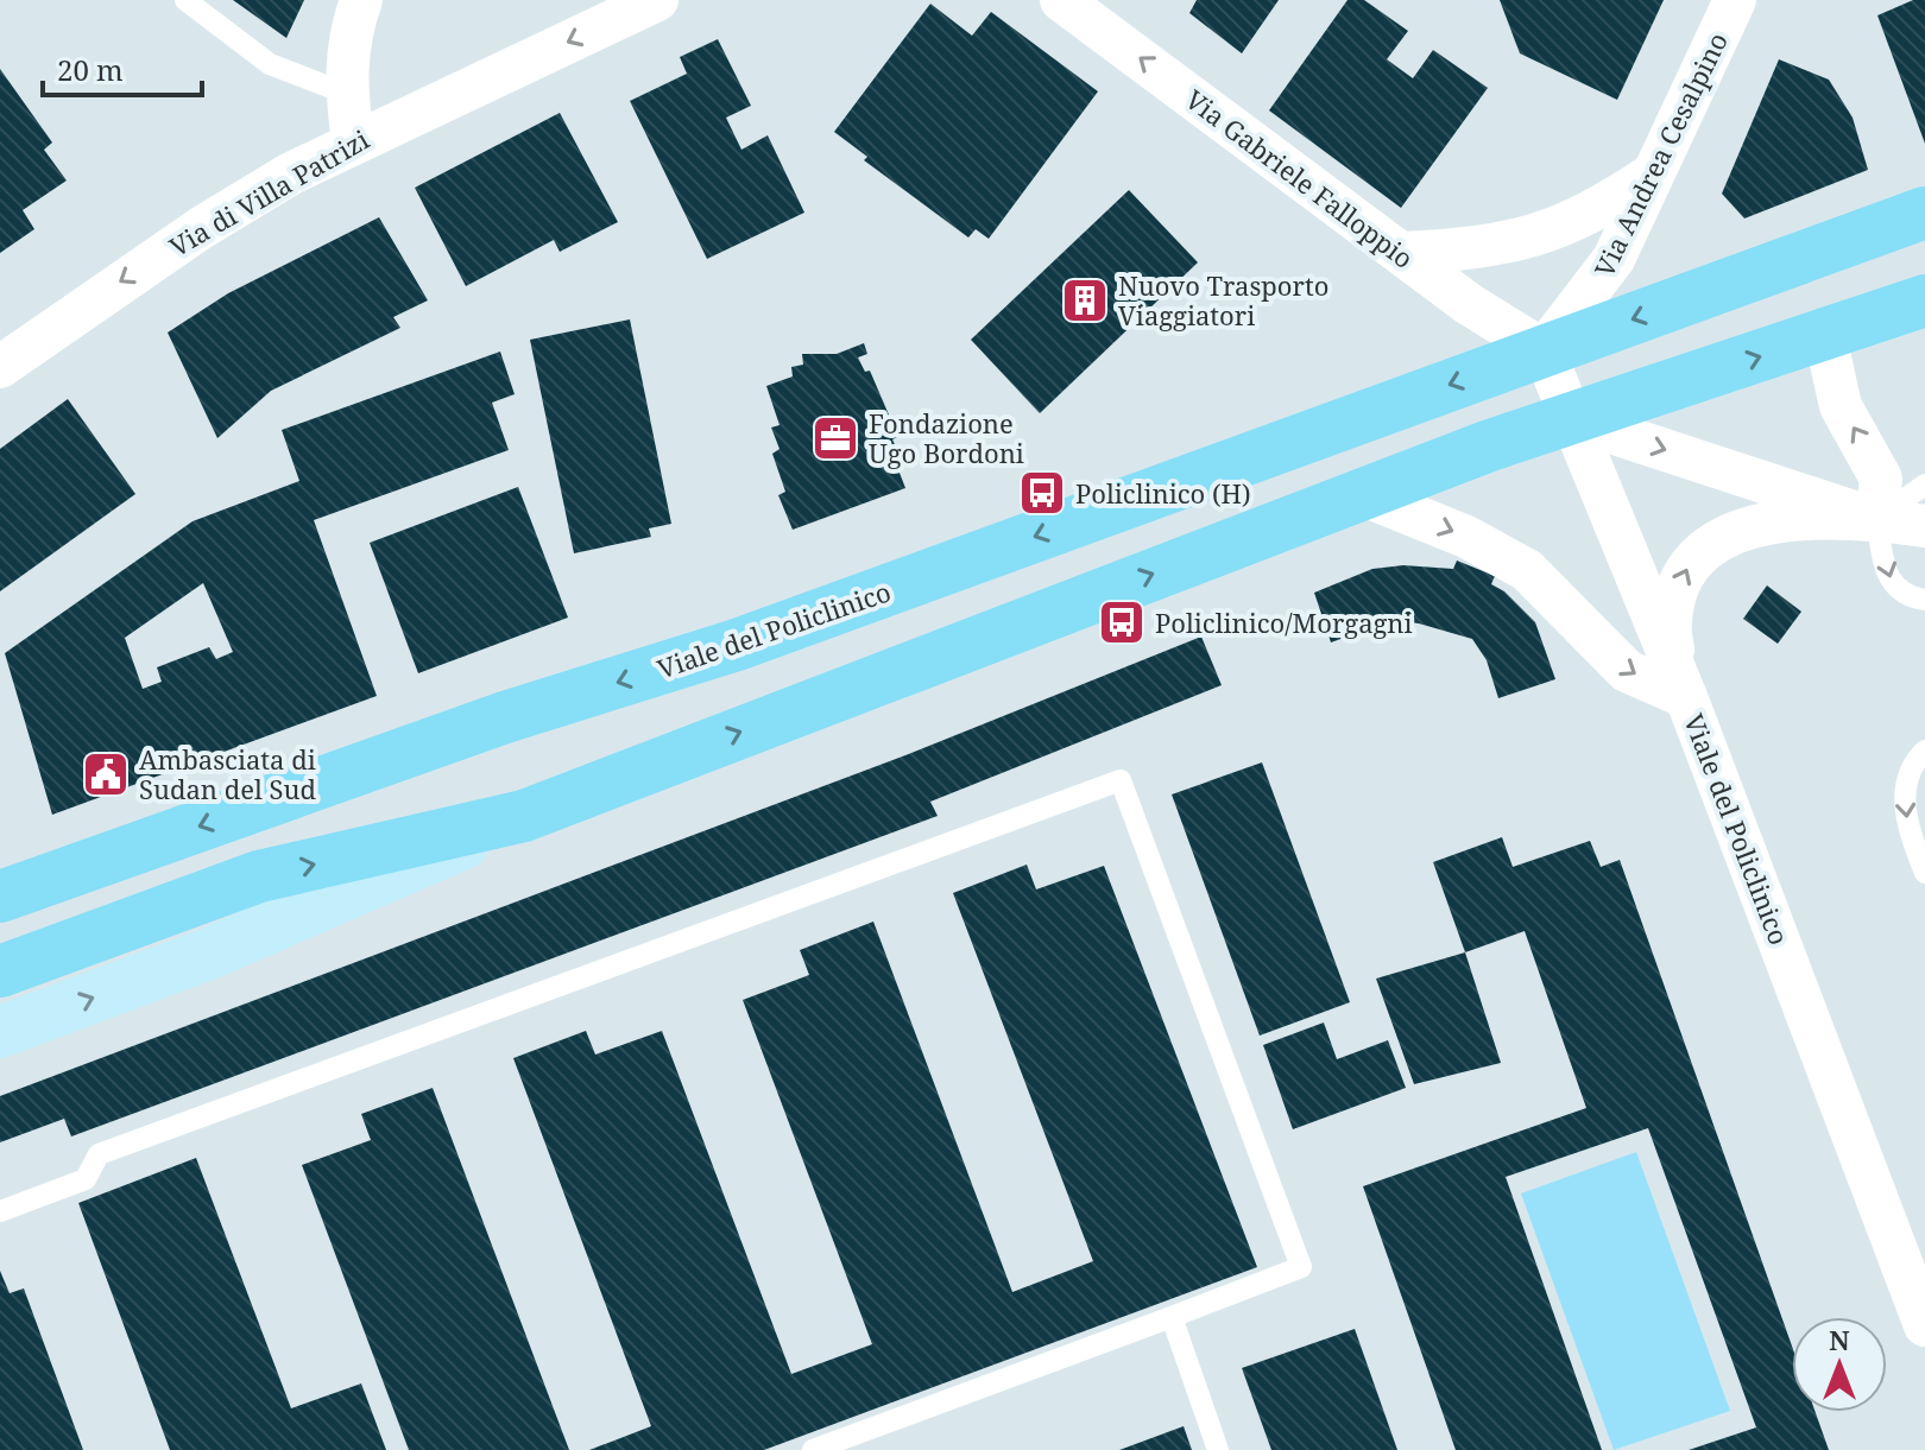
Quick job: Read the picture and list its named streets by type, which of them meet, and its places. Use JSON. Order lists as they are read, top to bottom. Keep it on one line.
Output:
{"streets":{"main road":["Viale del Policlinico"],"street":["Via Andrea Cesalpino","Via Gabriele Falloppio","Via di Villa Patrizi"]},"crossings":[["Via Andrea Cesalpino","Via Gabriele Falloppio"],["Via Andrea Cesalpino","Viale del Policlinico"],["Via Gabriele Falloppio","Viale del Policlinico"]],"one_way":["Via Gabriele Falloppio","Via di Villa Patrizi"],"places":{"building":["Nuovo Trasporto Viaggiatori"],"office":["Fondazione Ugo Bordoni"],"bus stop":["Policlinico (H)","Policlinico/Morgagni"],"public building":["Ambasciata di Sudan del Sud"]},"scale_bar":"20 m","north":"top"}
